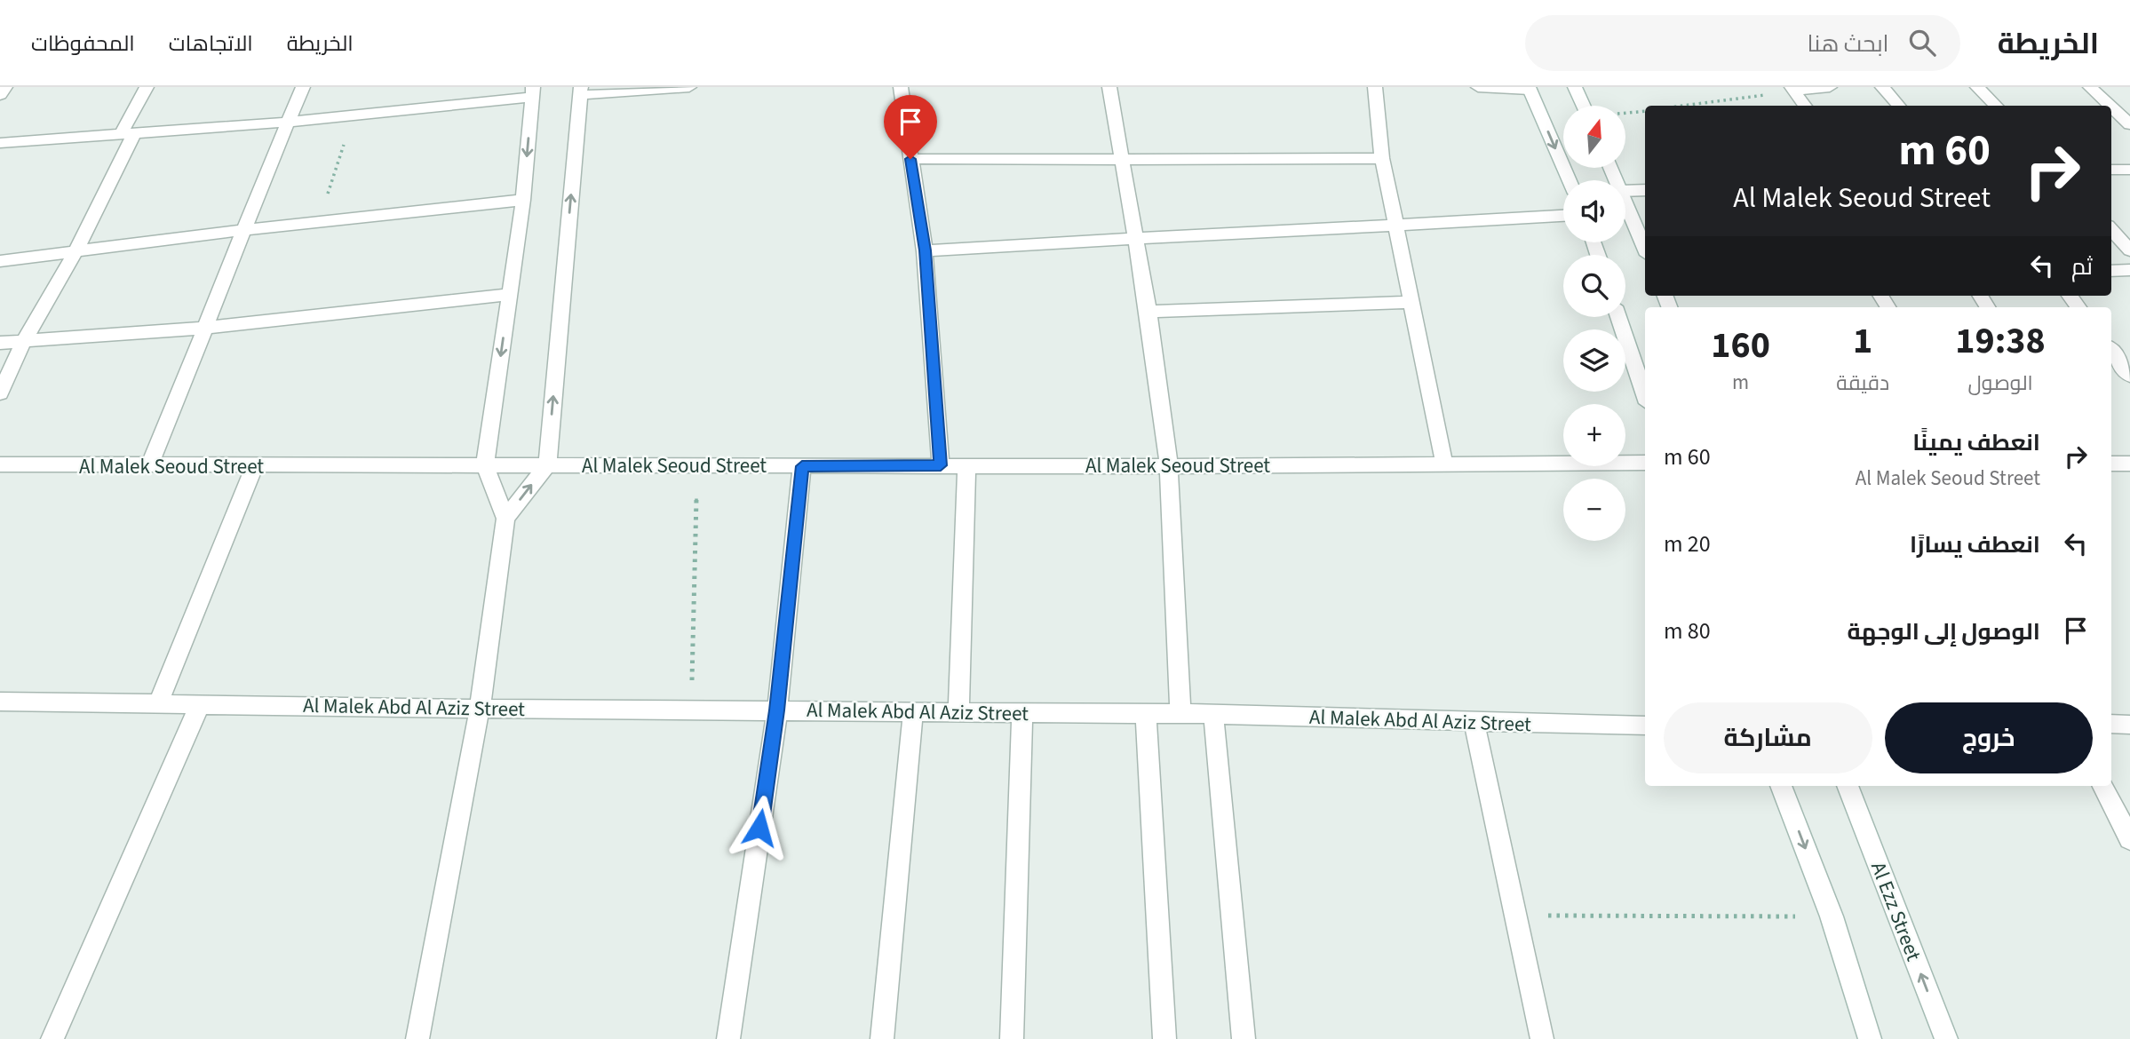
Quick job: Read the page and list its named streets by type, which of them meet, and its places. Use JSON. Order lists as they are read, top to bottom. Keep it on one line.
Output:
{"streets":{"street":["Al Malek Seoud Street","Al Malek Abd Al Aziz Street","Al Ezz Street"]},"north":"top","page":{"header":"الخريطة","search":"ابحث هنا","nav":["الخريطة","الاتجاهات","المحفوظات"],"map_buttons":["+","−"],"turn":["60 m","Al Malek Seoud Street"],"then":"ثم","eta":["19:38","الوصول","1","دقيقة","160","m"],"list":[{"name":"انعطف يمينًا","note":"Al Malek Seoud Street","value":"60 m"},{"name":"انعطف يسارًا","value":"20 m"},{"name":"الوصول إلى الوجهة","value":"80 m"}],"buttons":["خروج","مشاركة"]}}
